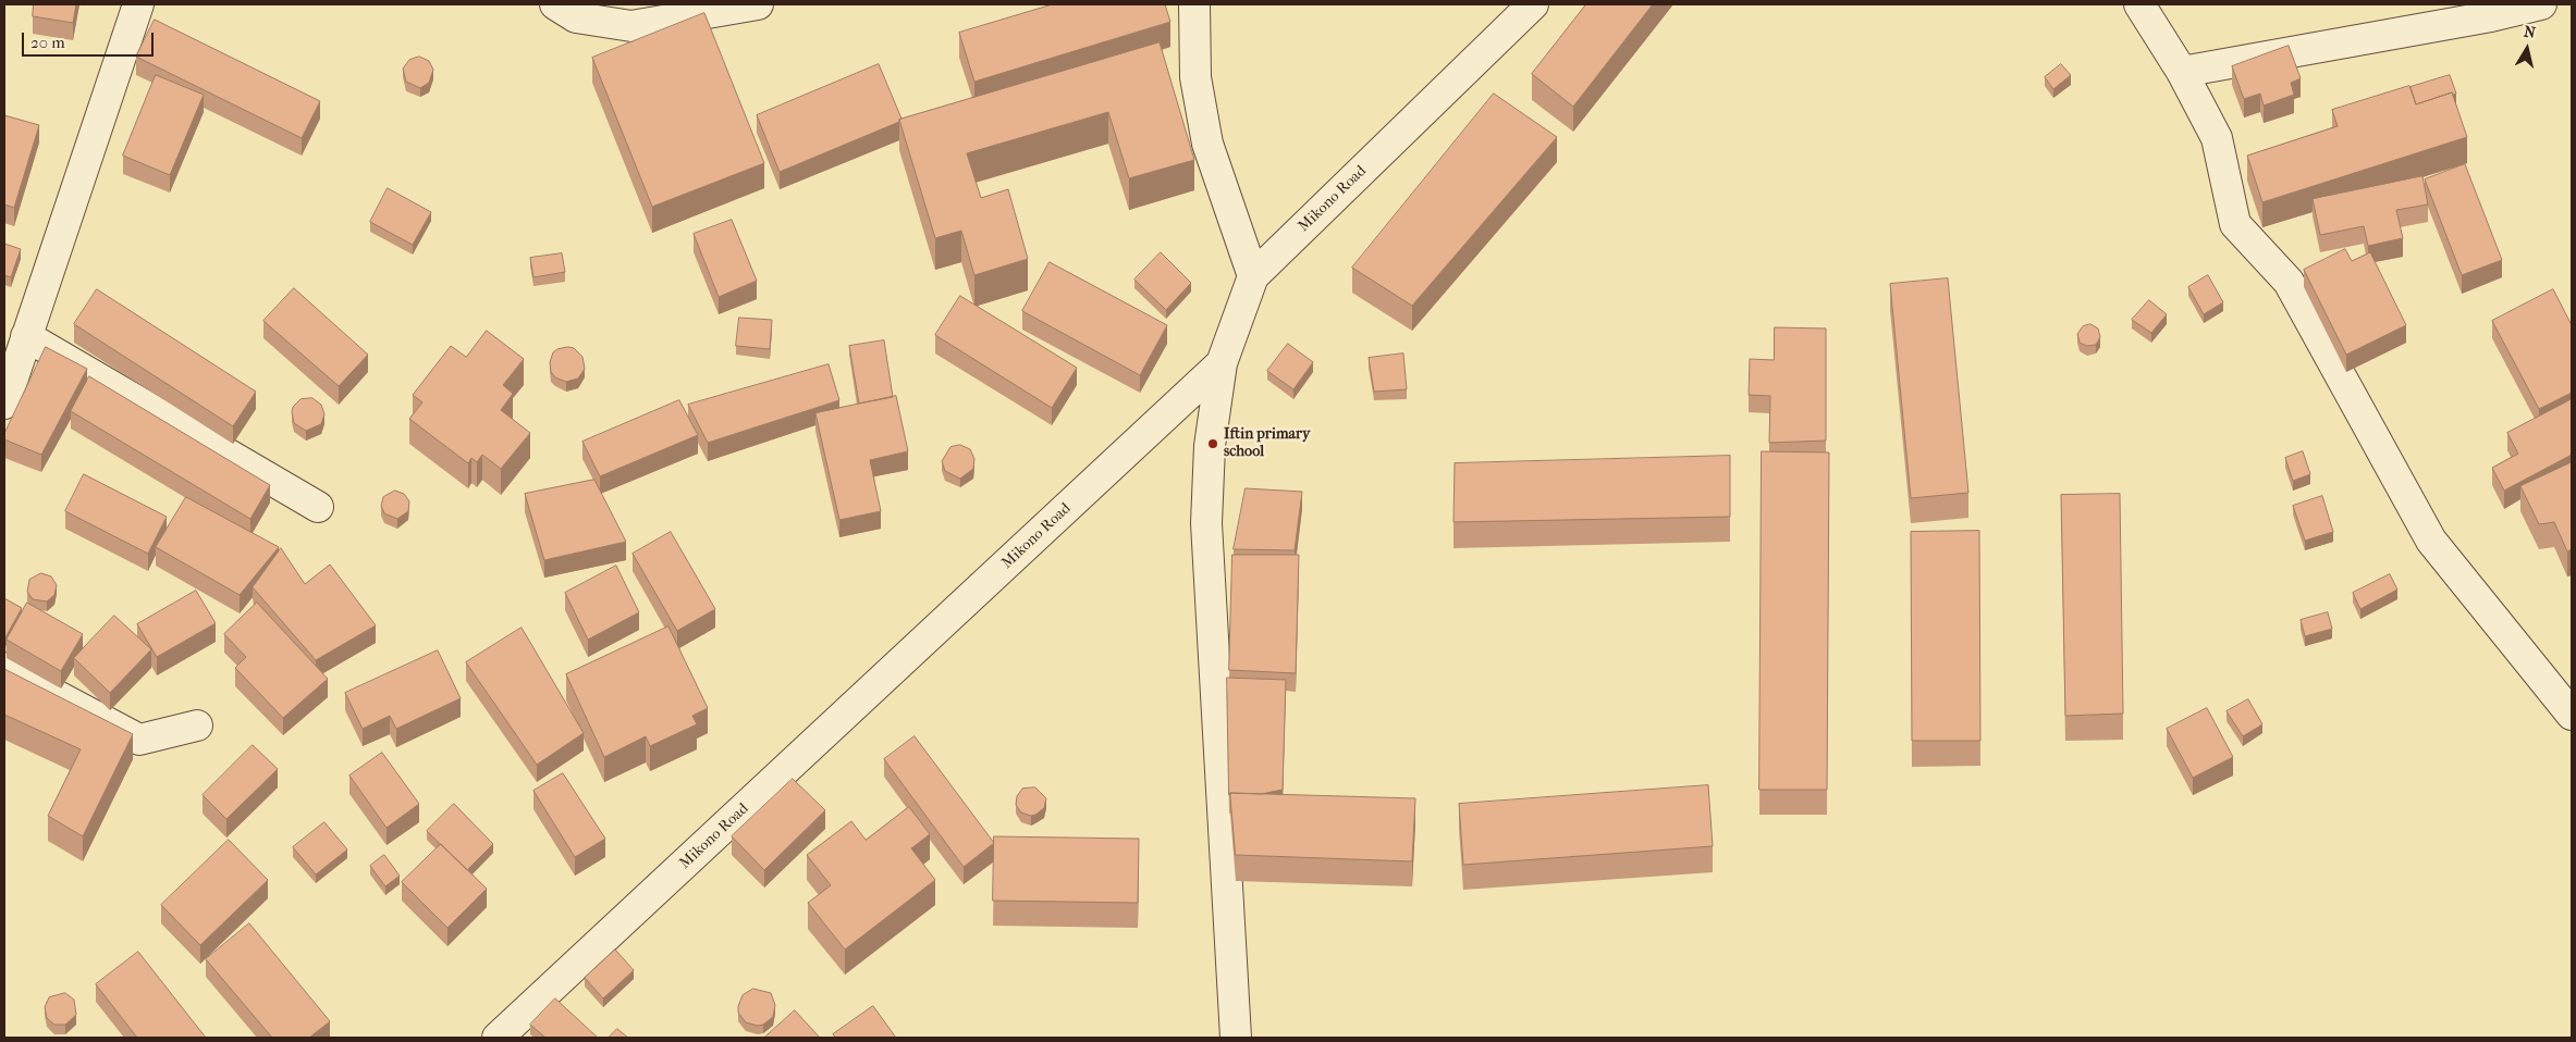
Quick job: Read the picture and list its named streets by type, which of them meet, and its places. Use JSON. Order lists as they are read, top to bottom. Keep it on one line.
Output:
{"streets":{"street":["Mikono Road"]},"places":["Iftin primary school"],"scale_bar":"20 m","north":"top"}
